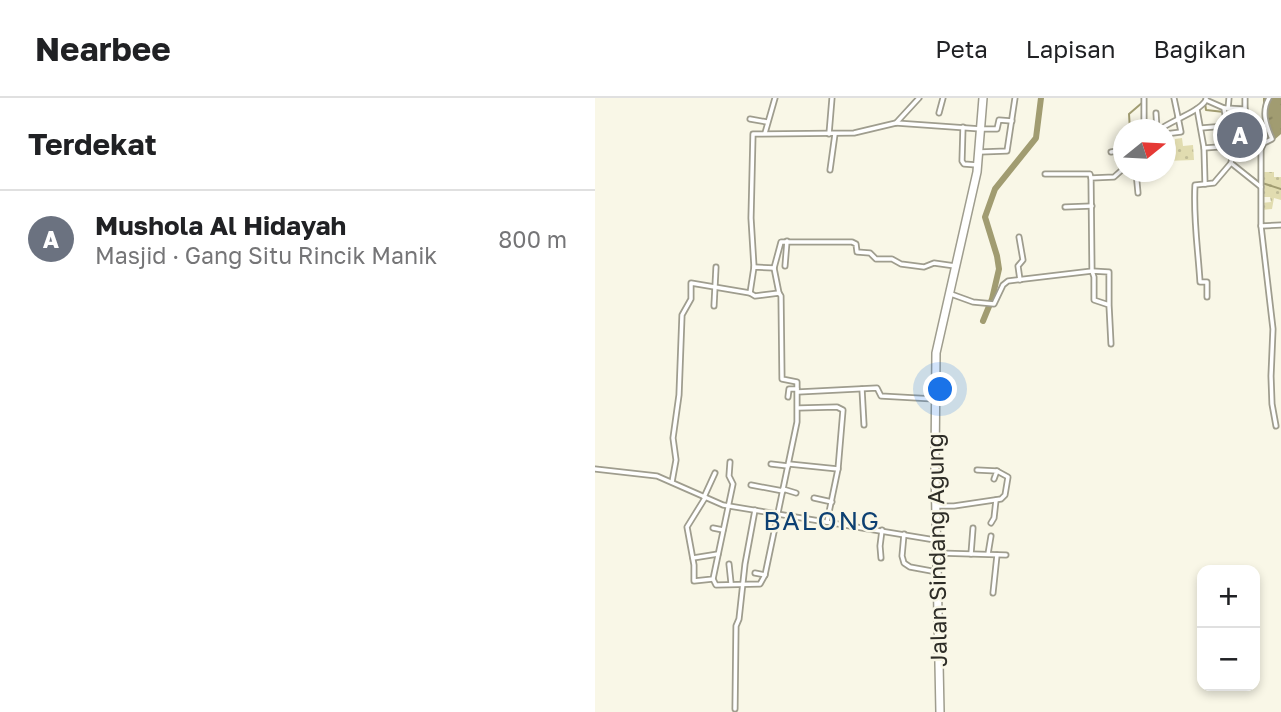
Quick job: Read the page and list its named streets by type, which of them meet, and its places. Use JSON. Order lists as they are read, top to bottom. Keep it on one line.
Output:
{"streets":{"main road":["Jalan Sindang Agung"]},"districts":["BALONG"],"north":"right","page":{"header":"Nearbee","nav":["Peta","Lapisan","Bagikan"],"heading":"Terdekat","pins":"A","list":[{"mark":"A","name":"Mushola Al Hidayah","note":"Masjid · Gang Situ Rincik Manik","value":"800 m"}],"map_buttons":["+","−"]}}
